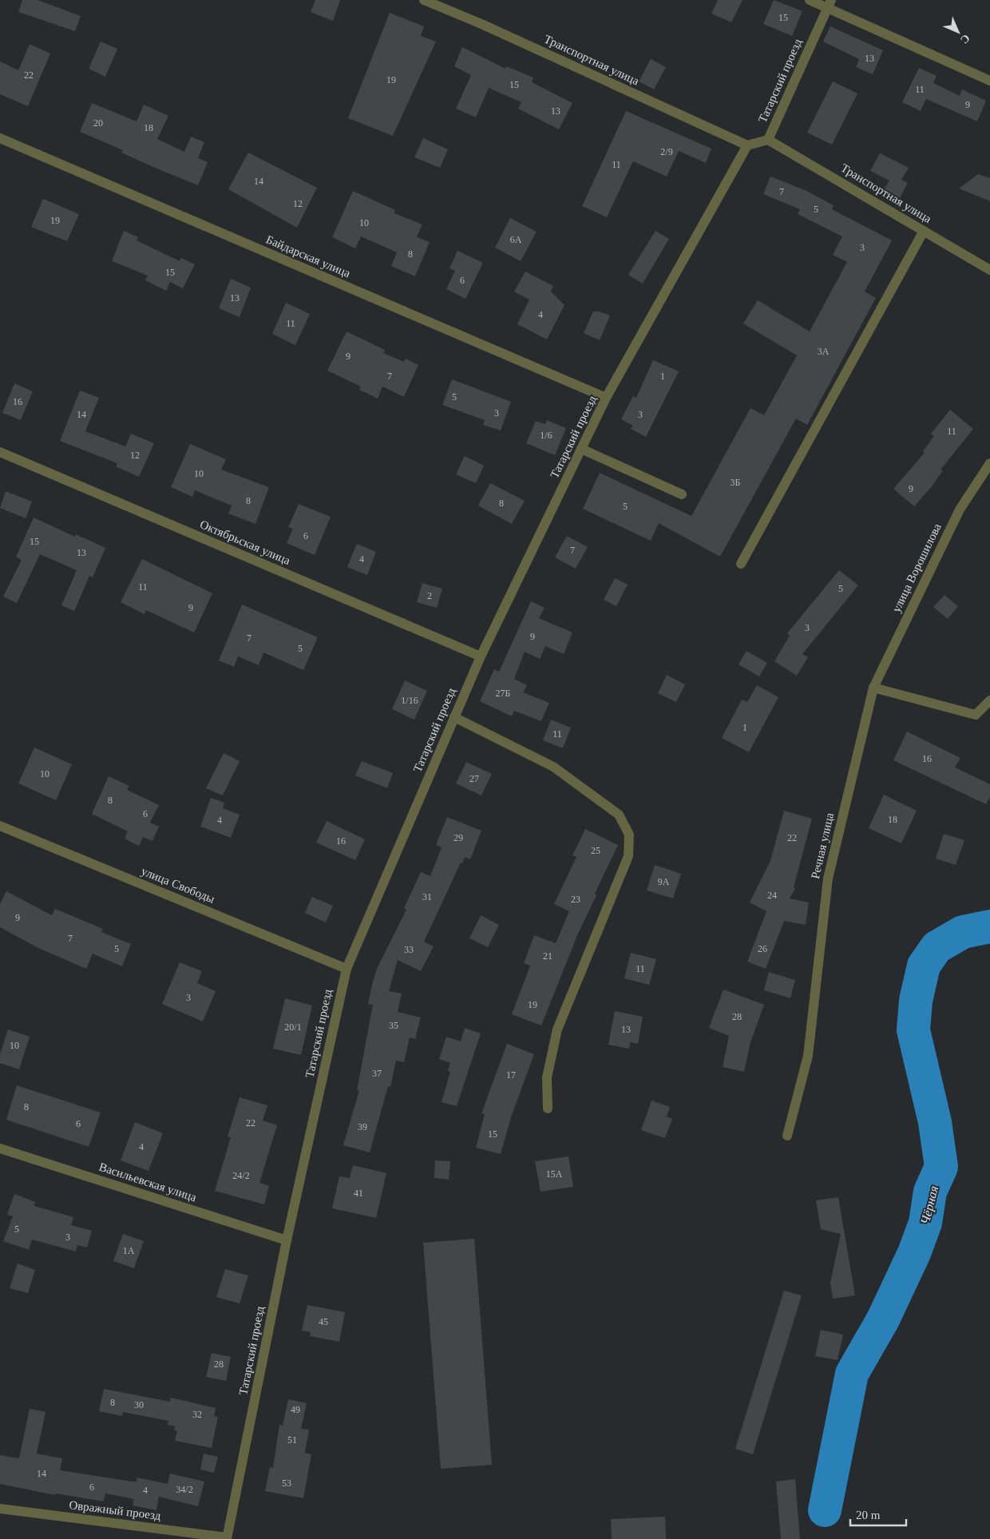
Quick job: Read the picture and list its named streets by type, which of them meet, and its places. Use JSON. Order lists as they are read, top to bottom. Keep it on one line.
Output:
{"streets":{"street":["Транспортная улица","Татарский проезд","Байдарская улица","Октябрьская улица","улица Ворошилова","Речная улица","улица Свободы","Васильевская улица","Овражный проезд"]},"crossings":[["Транспортная улица","Татарский проезд"],["Татарский проезд","Байдарская улица"],["Татарский проезд","Октябрьская улица"],["Татарский проезд","улица Свободы"],["Татарский проезд","Васильевская улица"],["Татарский проезд","Овражный проезд"],["улица Ворошилова","Речная улица"]],"water":["Чёрная"],"house_numbers":["15","13","22","19","15","11","9","13","20","18","2/9","11","14","7","12","5","19","10","6А","3","8","15","6","13","4","11","3А","9","7","1","5","16","3","14","3","11","1/6","12","10","3Б","9","8","8","5","6","15","7","13","4","11","5","2","9","3","9","7","5","27Б","1/16","1","11","16","10","27","8","6","18","4","29","22","16","25","9А","24","31","23","9","7","5","26","33","21","11","3","19","28","35","20/1","13","10","37","17","8","22","6","39","15","4","15А","24/2","41","5","3","1А","45","28","8","30","49","32","51","14","53","6","34/2","4"],"scale_bar":"20 m","north":"bottom right"}
